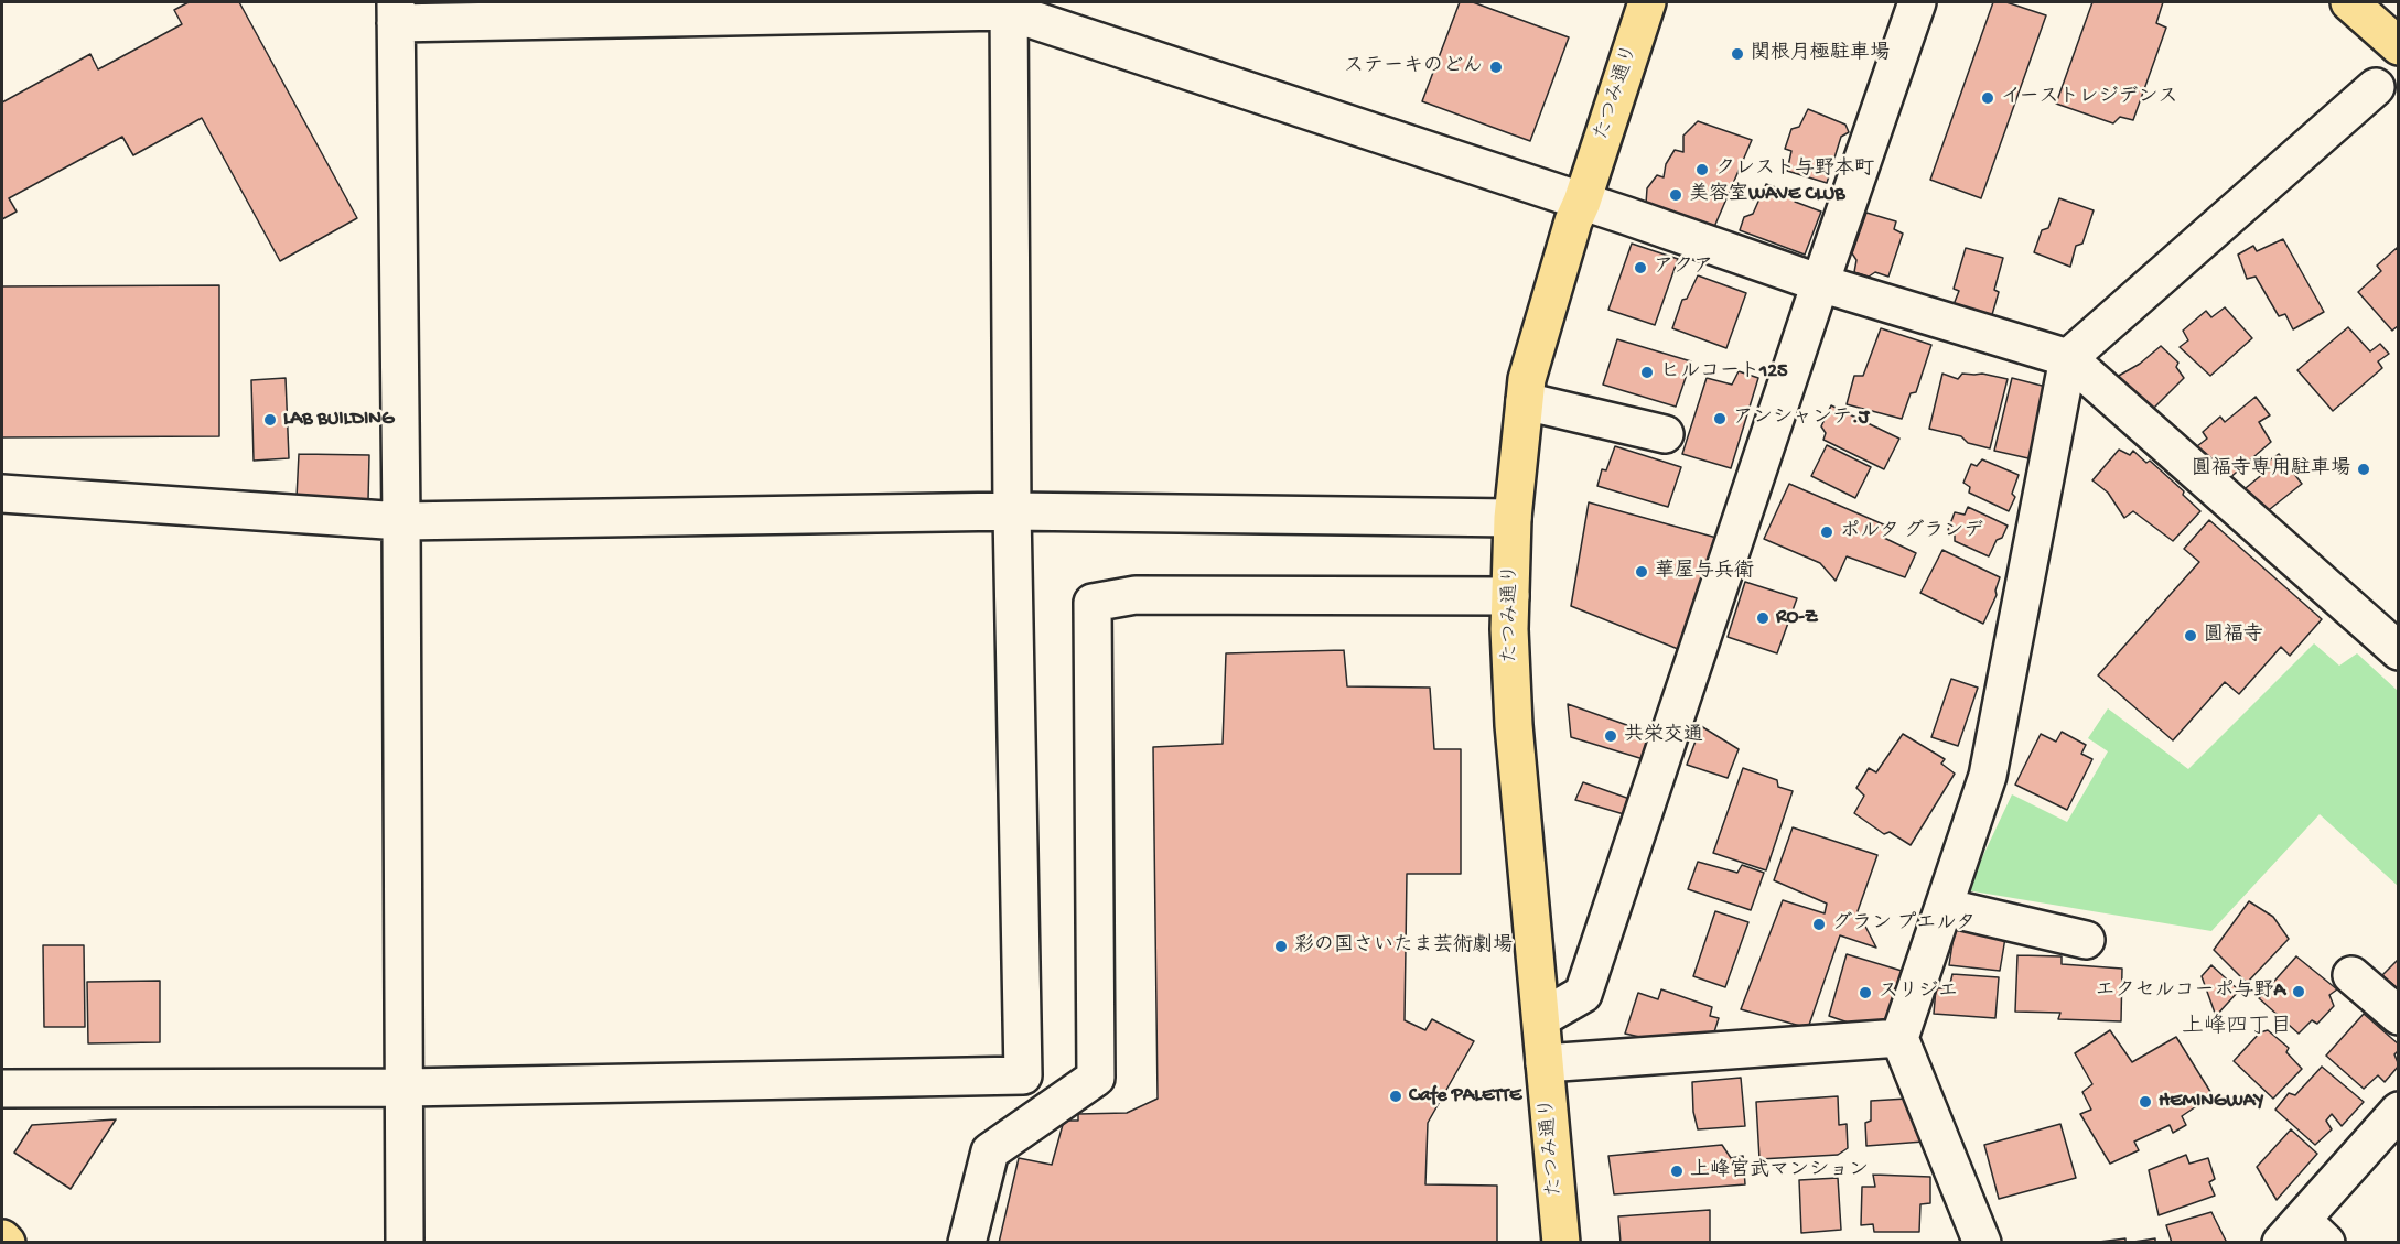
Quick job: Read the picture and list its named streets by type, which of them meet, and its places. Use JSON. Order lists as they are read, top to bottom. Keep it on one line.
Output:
{"streets":{"main road":["たつみ通り"]},"districts":["上峰四丁目"],"places":["関根月極駐車場","ステーキのどん","イーストレジデンス","クレスト与野本町","美容室WAVE CLUB","アクア","ヒルコート125","アンシャンテ.J","LAB BUILDING","圓福寺専用駐車場","ポルタ グランデ","華屋与兵衛","RO-Z","圓福寺","共栄交通","グラン プエルタ","彩の国さいたま芸術劇場","エクセルコーポ与野A","スリジエ","Cafe PALETTE","HEMINGWAY","上峰宮武マンション"]}
